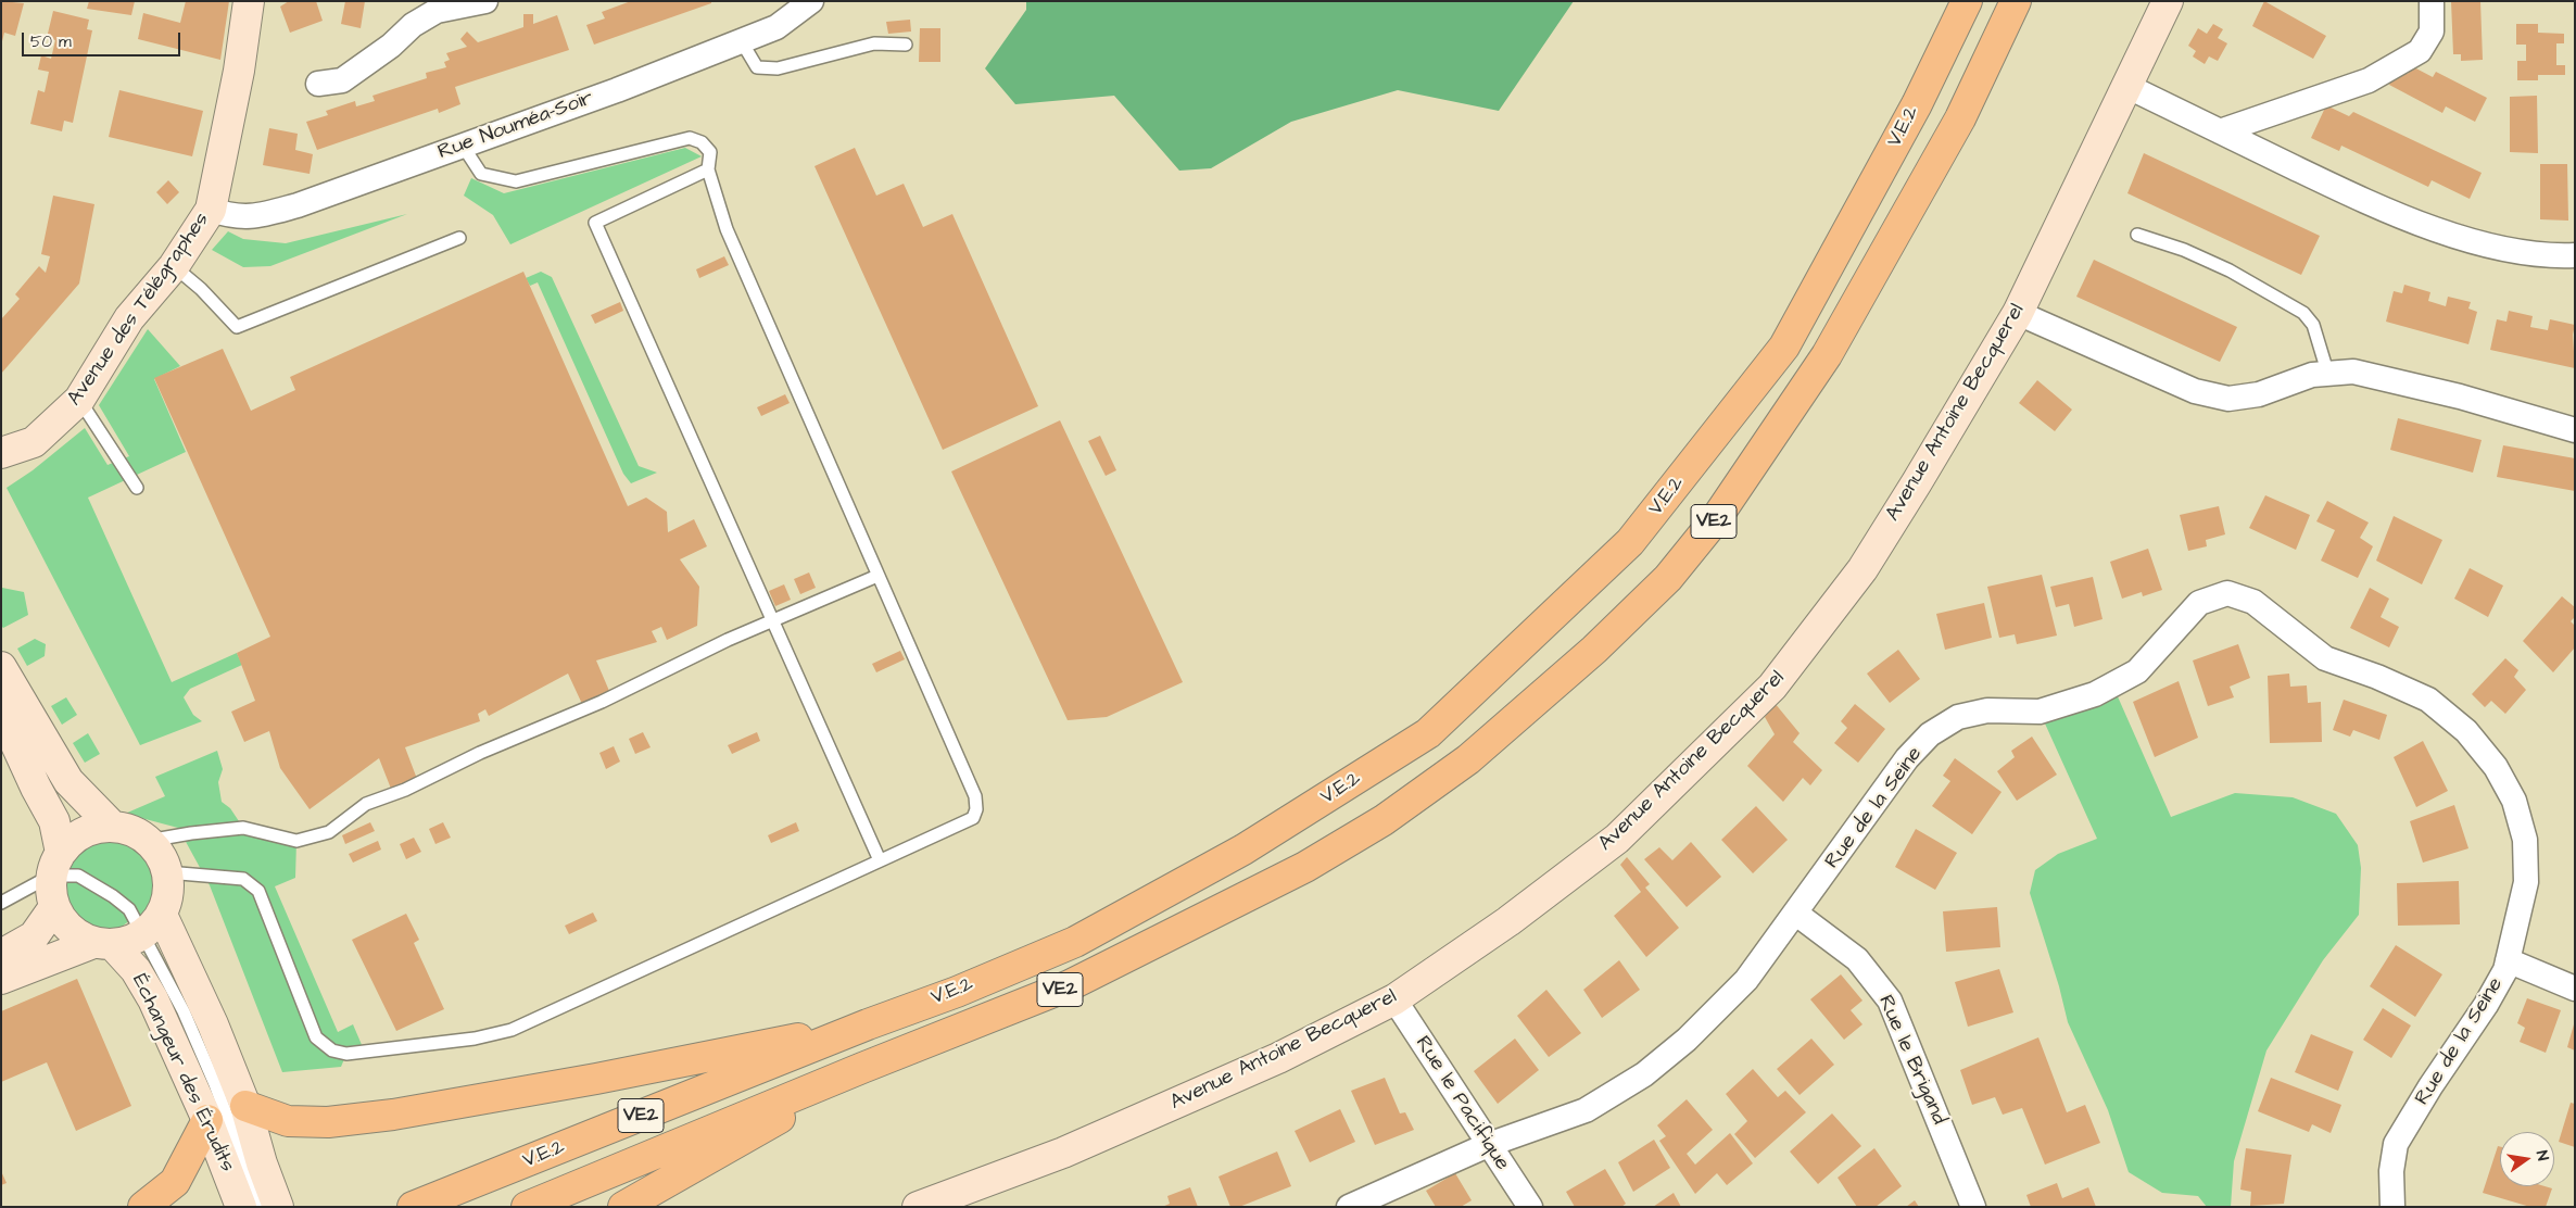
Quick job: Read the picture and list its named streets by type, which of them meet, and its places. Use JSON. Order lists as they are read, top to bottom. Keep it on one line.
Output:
{"streets":{"highway":["V.E.2","VE2"],"street":["Rue Nouméa-Soir","Avenue des Télégraphes","Avenue Antoine Becquerel","Rue de la Seine","Rue le Brigand","Échangeur des Érudits","Rue le Pacifique"]},"crossings":[["Rue Nouméa-Soir","Avenue des Télégraphes"],["Avenue Antoine Becquerel","Rue le Pacifique"],["Rue de la Seine","Rue le Brigand"],["Rue de la Seine","Rue le Pacifique"]],"scale_bar":"50 m","north":"right"}
